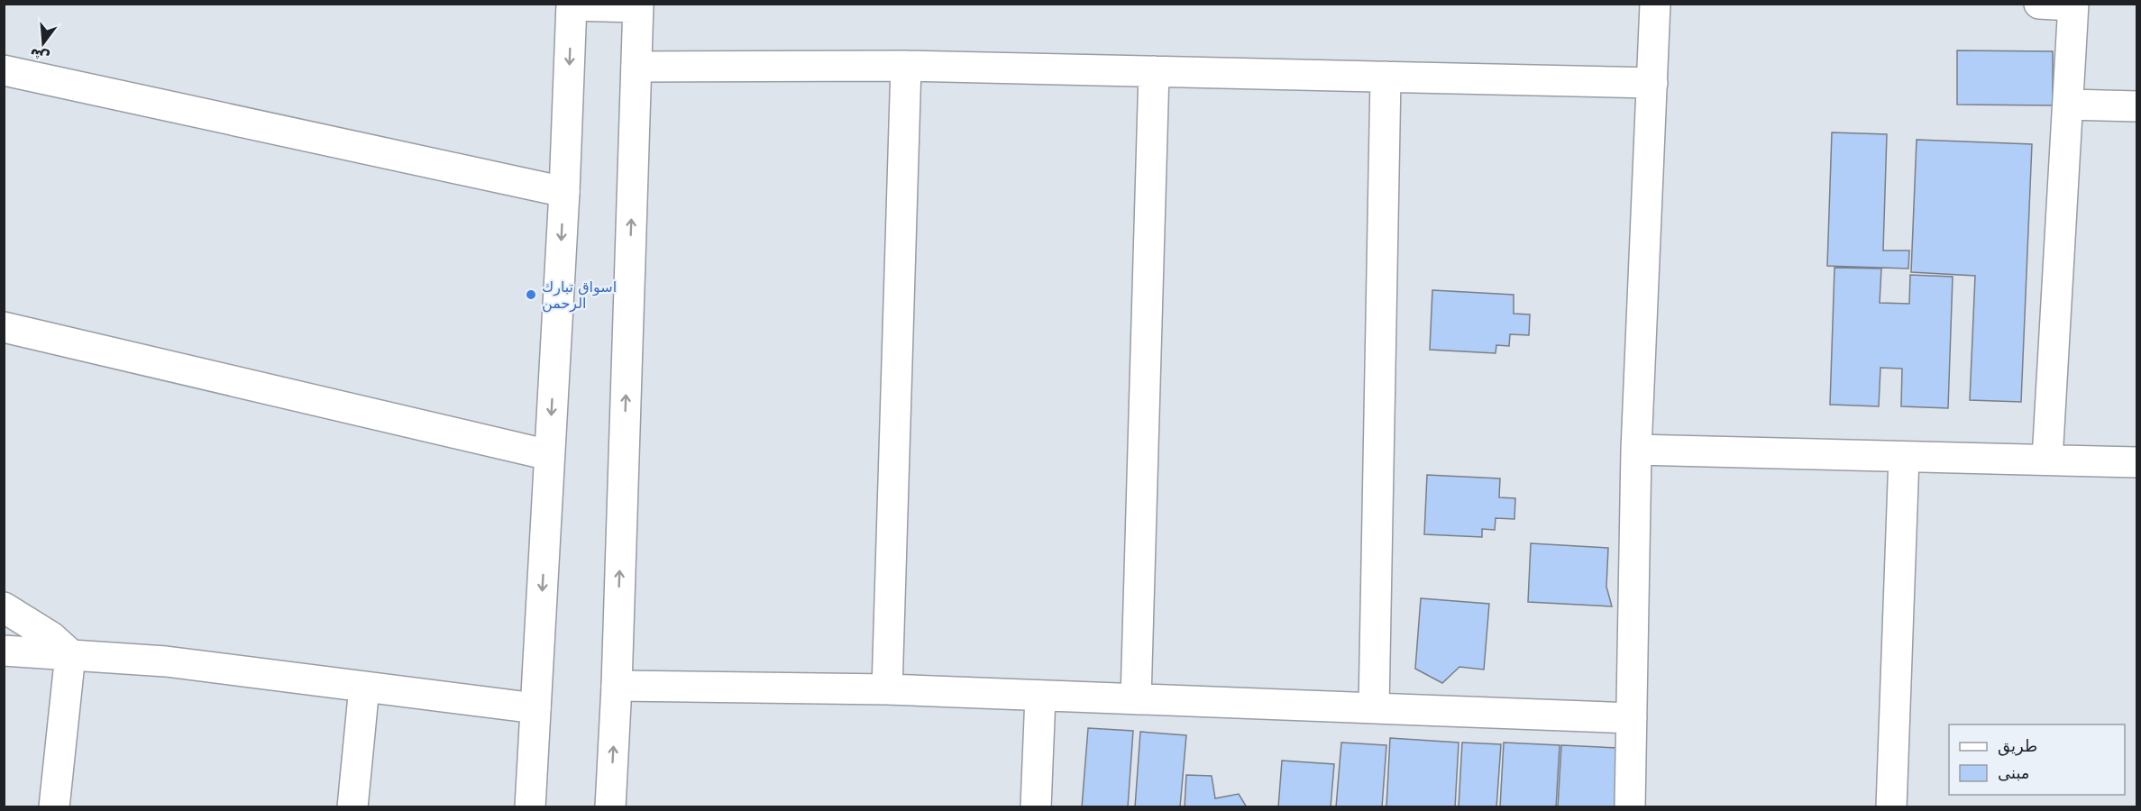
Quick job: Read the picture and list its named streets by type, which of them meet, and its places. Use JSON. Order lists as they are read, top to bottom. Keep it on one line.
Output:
{"places":["اسواق تبارك الرحمن"],"legend":["طريق","مبنى"],"north":"bottom"}
